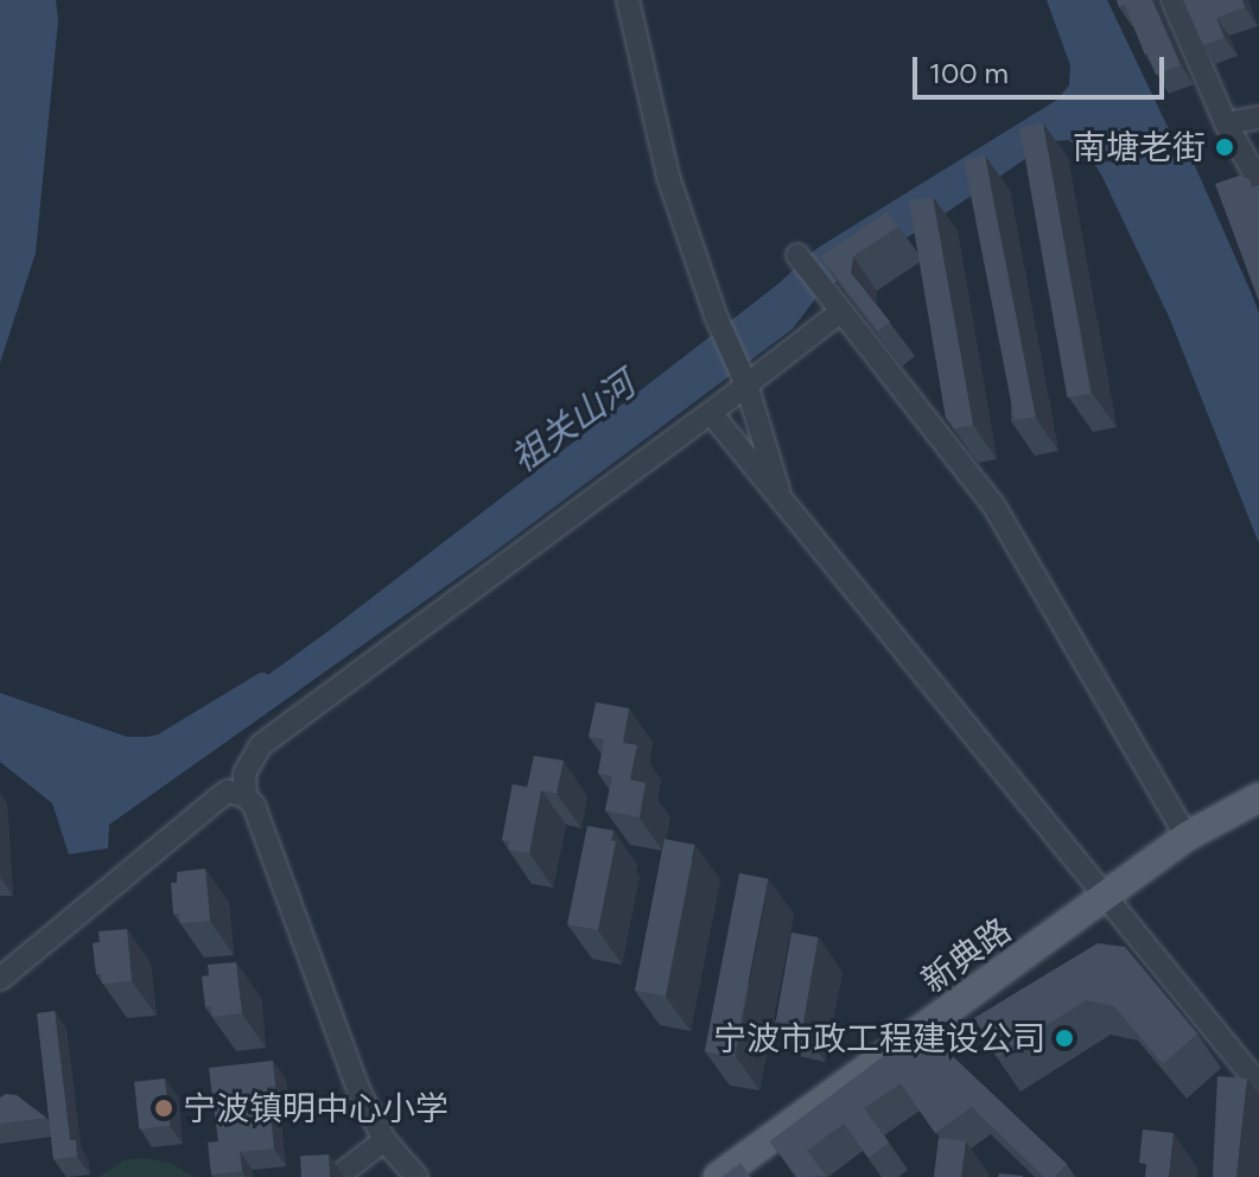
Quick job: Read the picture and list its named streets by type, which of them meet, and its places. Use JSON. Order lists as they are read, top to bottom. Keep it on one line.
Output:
{"streets":{"main road":["新典路"]},"water":["祖关山河"],"places":["南塘老街","宁波市政工程建设公司","宁波镇明中心小学"],"scale_bar":"100 m"}
